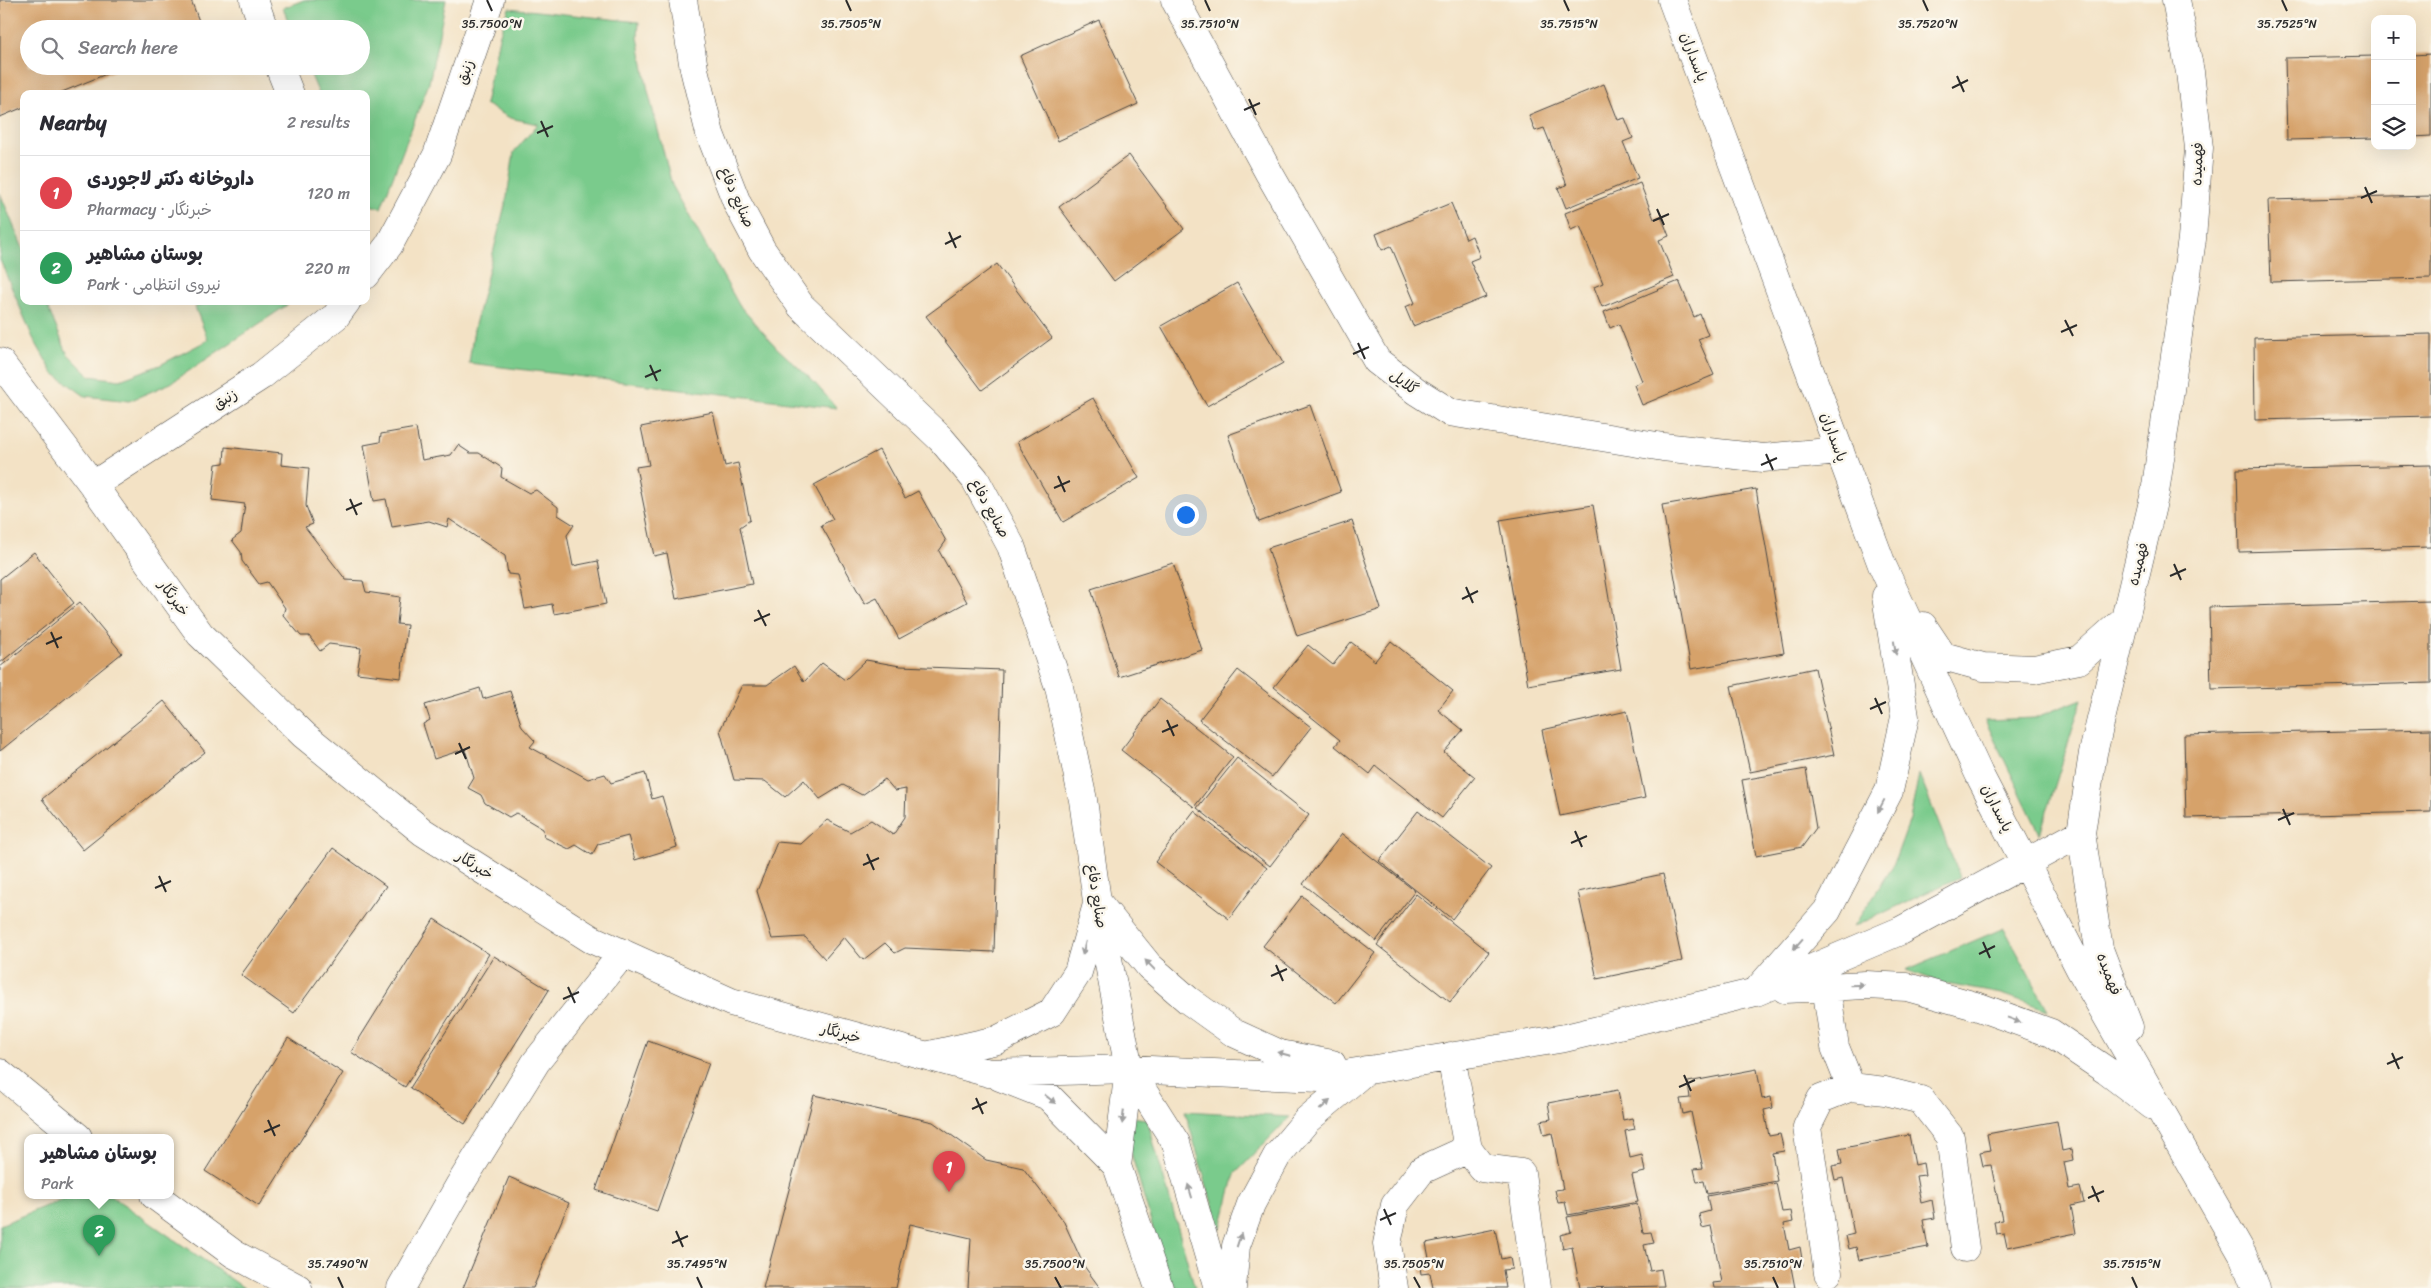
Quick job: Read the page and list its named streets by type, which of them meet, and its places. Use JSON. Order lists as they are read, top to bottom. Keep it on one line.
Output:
{"streets":{"street":["پاسداران","زنبق","فهمیده","صنایع دفاع","گلایل","خبرنگار"]},"crossings":[["پاسداران","فهمیده"],["پاسداران","گلایل"],["زنبق","خبرنگار"],["صنایع دفاع","خبرنگار"]],"page":{"map_buttons":["+","−"],"search":"Search here","heading":["Nearby","2 results"],"list":[{"mark":"1","name":"داروخانه دکتر لاجوردی","note":"Pharmacy · خبرنگار","value":"120 m"},{"mark":"2","name":"بوستان مشاهیر","note":"Park · نیروی انتظامی","value":"220 m"}],"popup":["بوستان مشاهیر","Park"],"pins":["1","2"]},"coordinates":["35.7500°N","35.7505°N","35.7510°N","35.7515°N","35.7520°N","35.7525°N","35.7490°N","35.7495°N"]}
